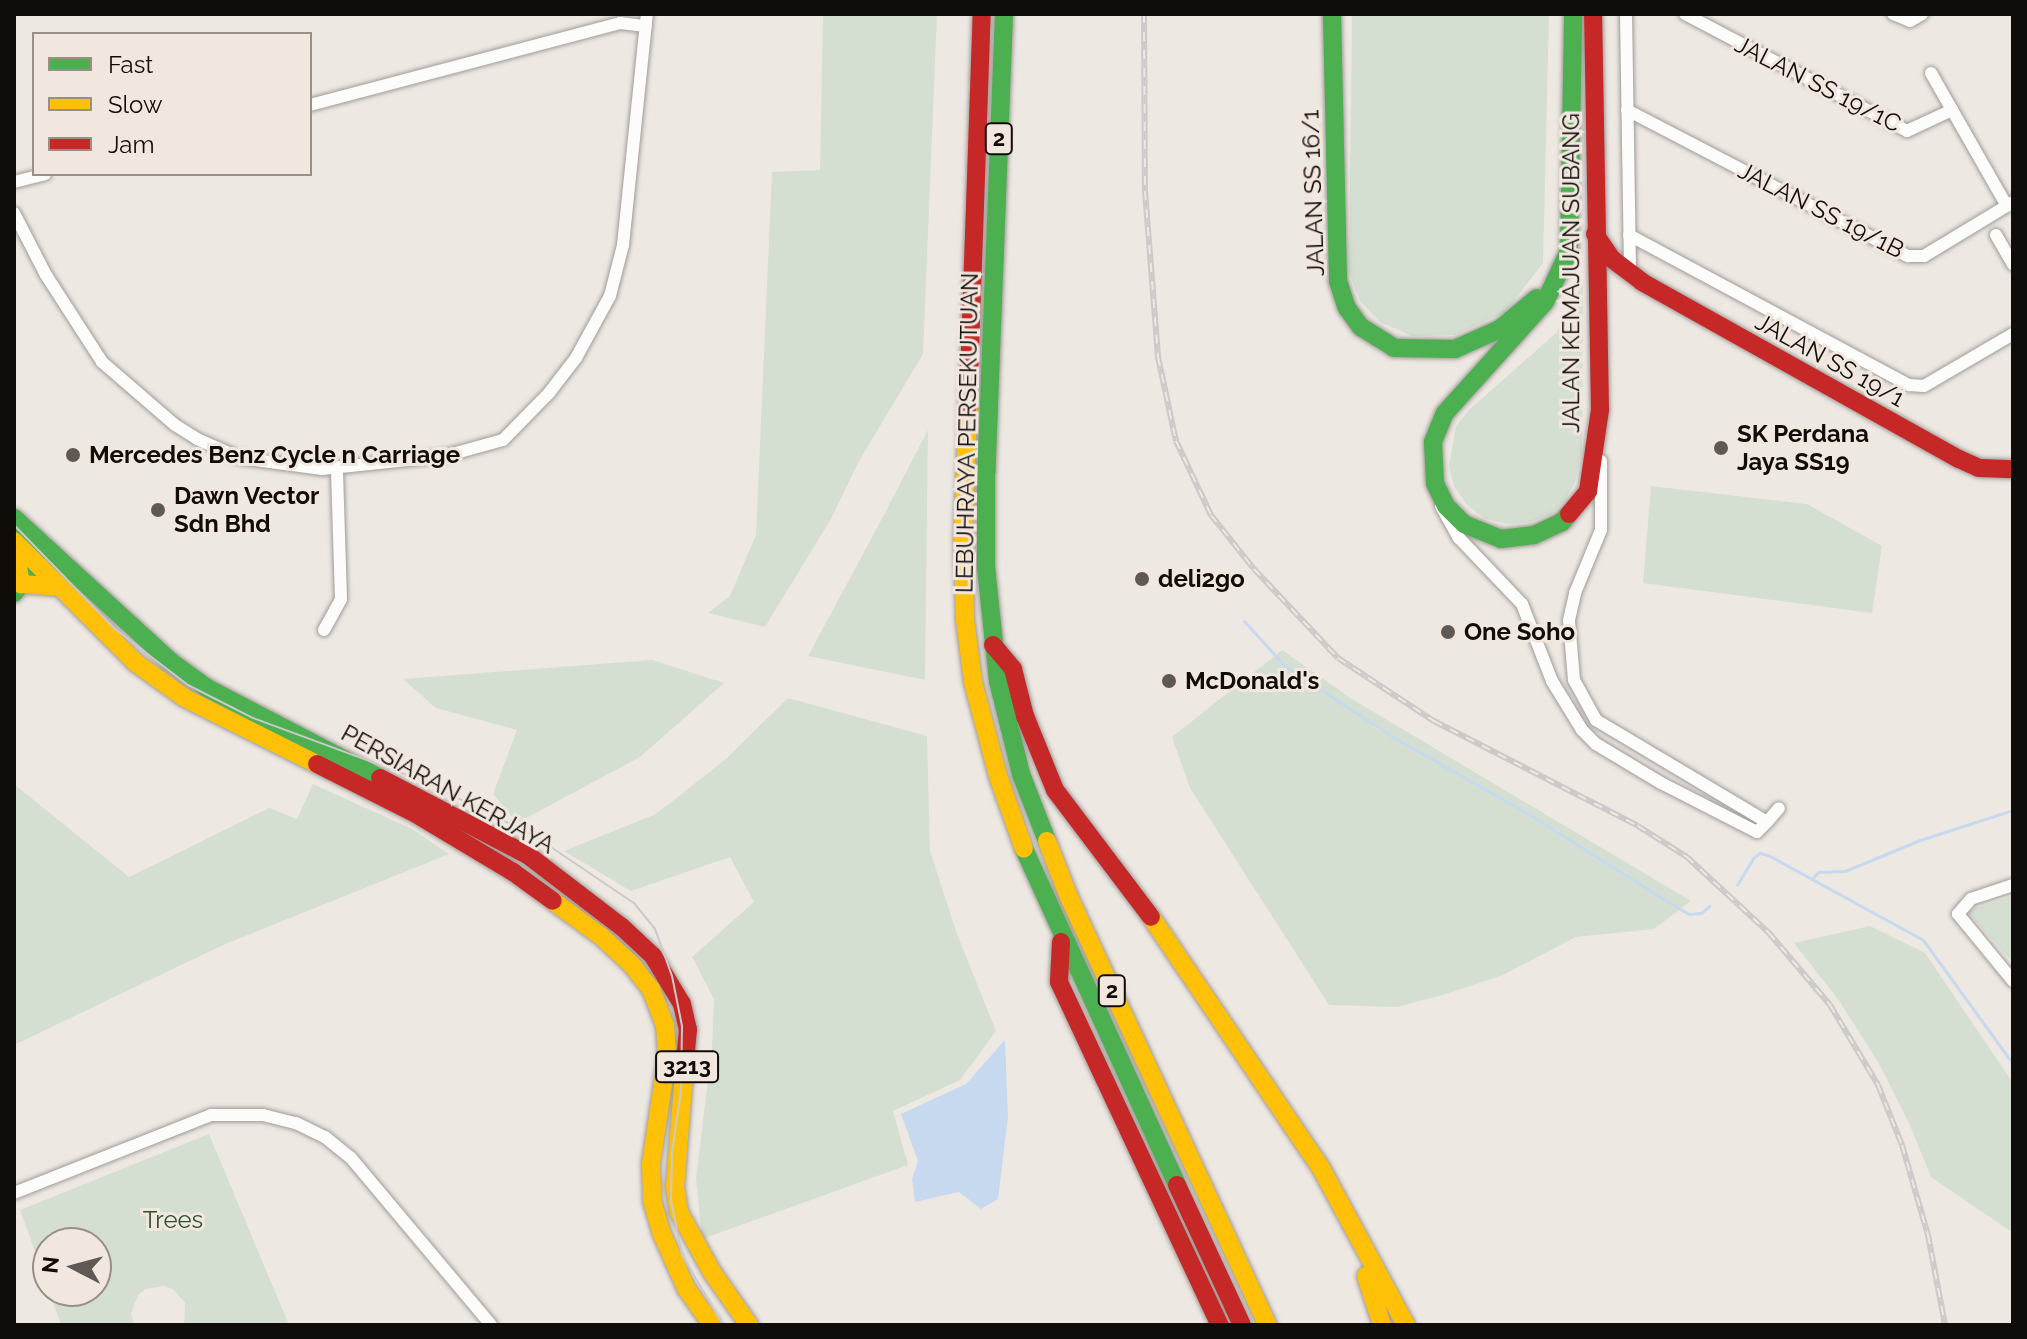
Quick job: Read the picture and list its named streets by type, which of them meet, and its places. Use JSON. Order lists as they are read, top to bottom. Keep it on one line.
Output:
{"streets":{"main road":["2","JALAN SS 16/1","JALAN KEMAJUAN SUBANG","JALAN SS 19/1","LEBUHRAYA PERSEKUTUAN","PERSIARAN KERJAYA","3213"],"street":["JALAN SS 19/1C","JALAN SS 19/1B"]},"crossings":[["JALAN SS 16/1","JALAN KEMAJUAN SUBANG"],["JALAN KEMAJUAN SUBANG","JALAN SS 19/1"]],"parks":["Trees"],"places":["SK Perdana Jaya SS19","Mercedes Benz Cycle n Carriage","Dawn Vector Sdn Bhd","deli2go","One Soho","McDonald's"],"legend":["Fast","Slow","Jam"],"north":"left"}
